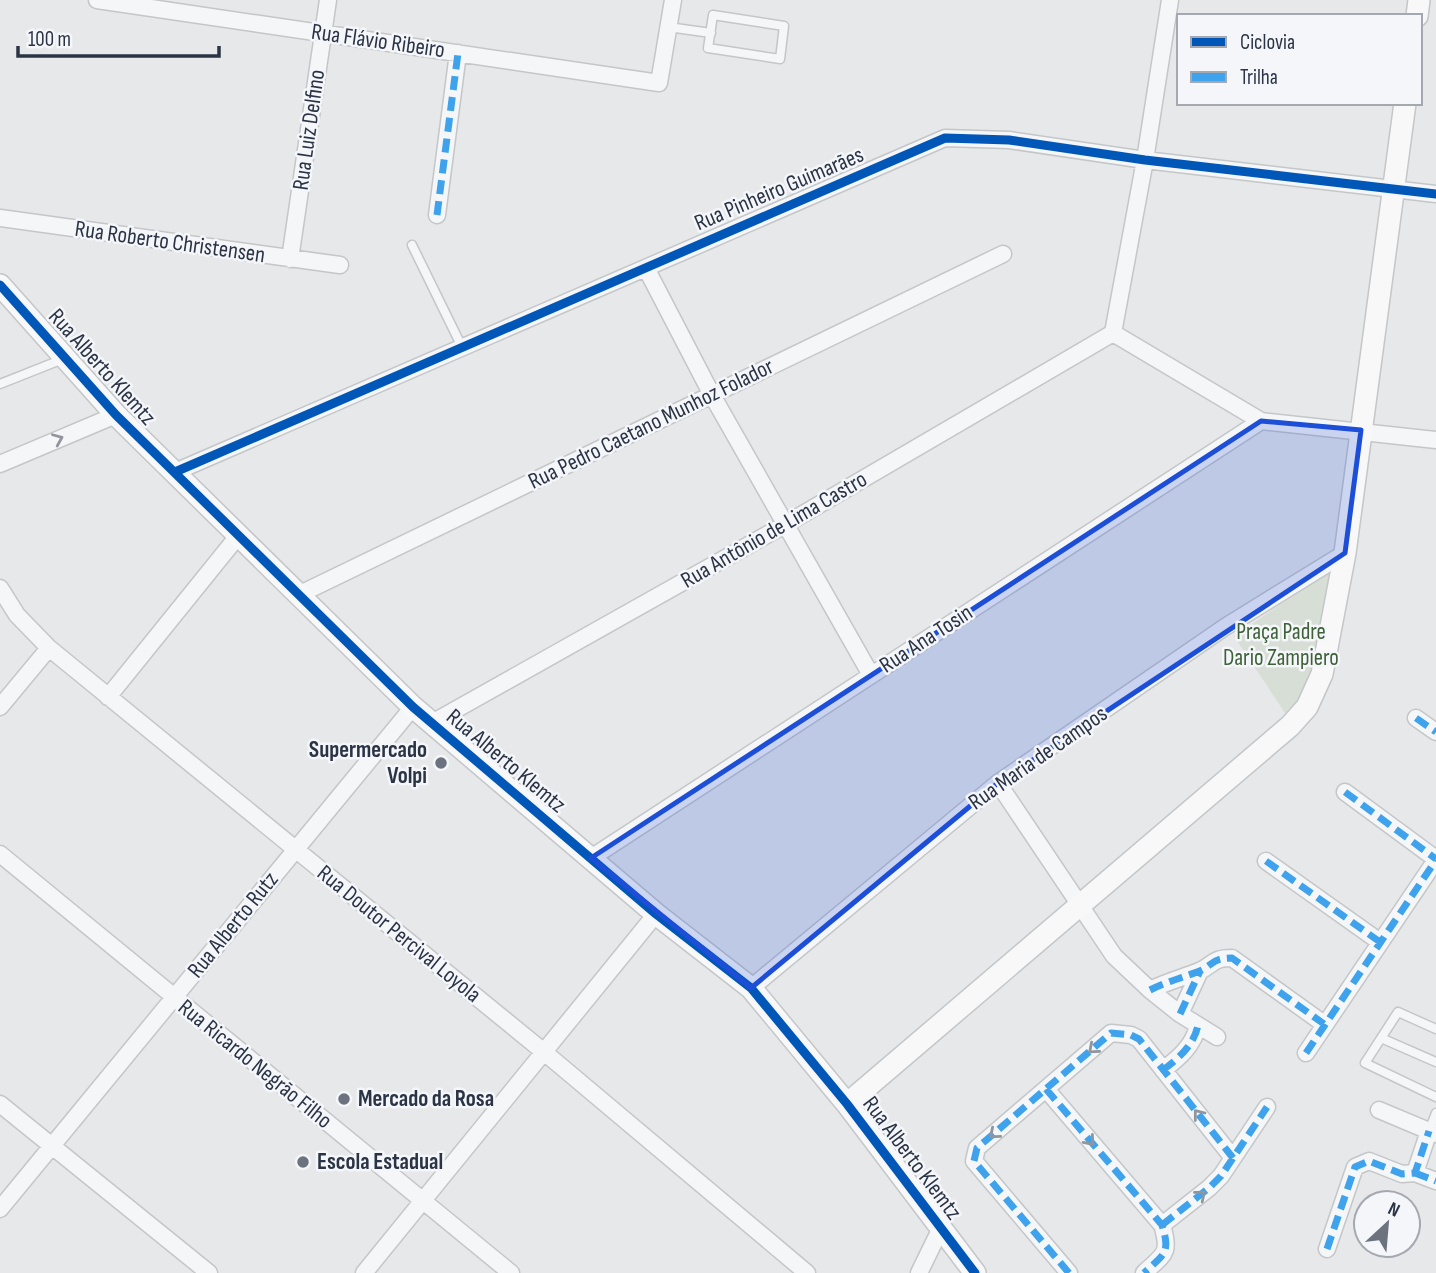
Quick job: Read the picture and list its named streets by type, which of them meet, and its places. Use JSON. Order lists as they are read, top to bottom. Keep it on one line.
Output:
{"streets":{"street":["Rua Flávio Ribeiro","Rua Luiz Delfino","Rua Pinheiro Guimarães","Rua Roberto Christensen","Rua Alberto Klemtz","Rua Pedro Caetano Munhoz Folador","Rua Antônio de Lima Castro","Rua Ana Tosin","Rua Maria de Campos","Rua Alberto Rutz","Rua Doutor Percival Loyola","Rua Ricardo Negrão Filho"]},"crossings":[["Rua Flávio Ribeiro","Rua Luiz Delfino"],["Rua Luiz Delfino","Rua Roberto Christensen"],["Rua Pinheiro Guimarães","Rua Alberto Klemtz"],["Rua Alberto Klemtz","Rua Pedro Caetano Munhoz Folador"],["Rua Alberto Klemtz","Rua Antônio de Lima Castro"],["Rua Alberto Klemtz","Rua Ana Tosin"],["Rua Alberto Klemtz","Rua Maria de Campos"],["Rua Alberto Klemtz","Rua Alberto Rutz"],["Rua Alberto Rutz","Rua Doutor Percival Loyola"],["Rua Alberto Rutz","Rua Ricardo Negrão Filho"]],"parks":["Praça Padre Dario Zampiero"],"places":["Supermercado Volpi","Mercado da Rosa","Escola Estadual"],"legend":["Ciclovia","Trilha"],"scale_bar":"100 m","north":"top right"}
